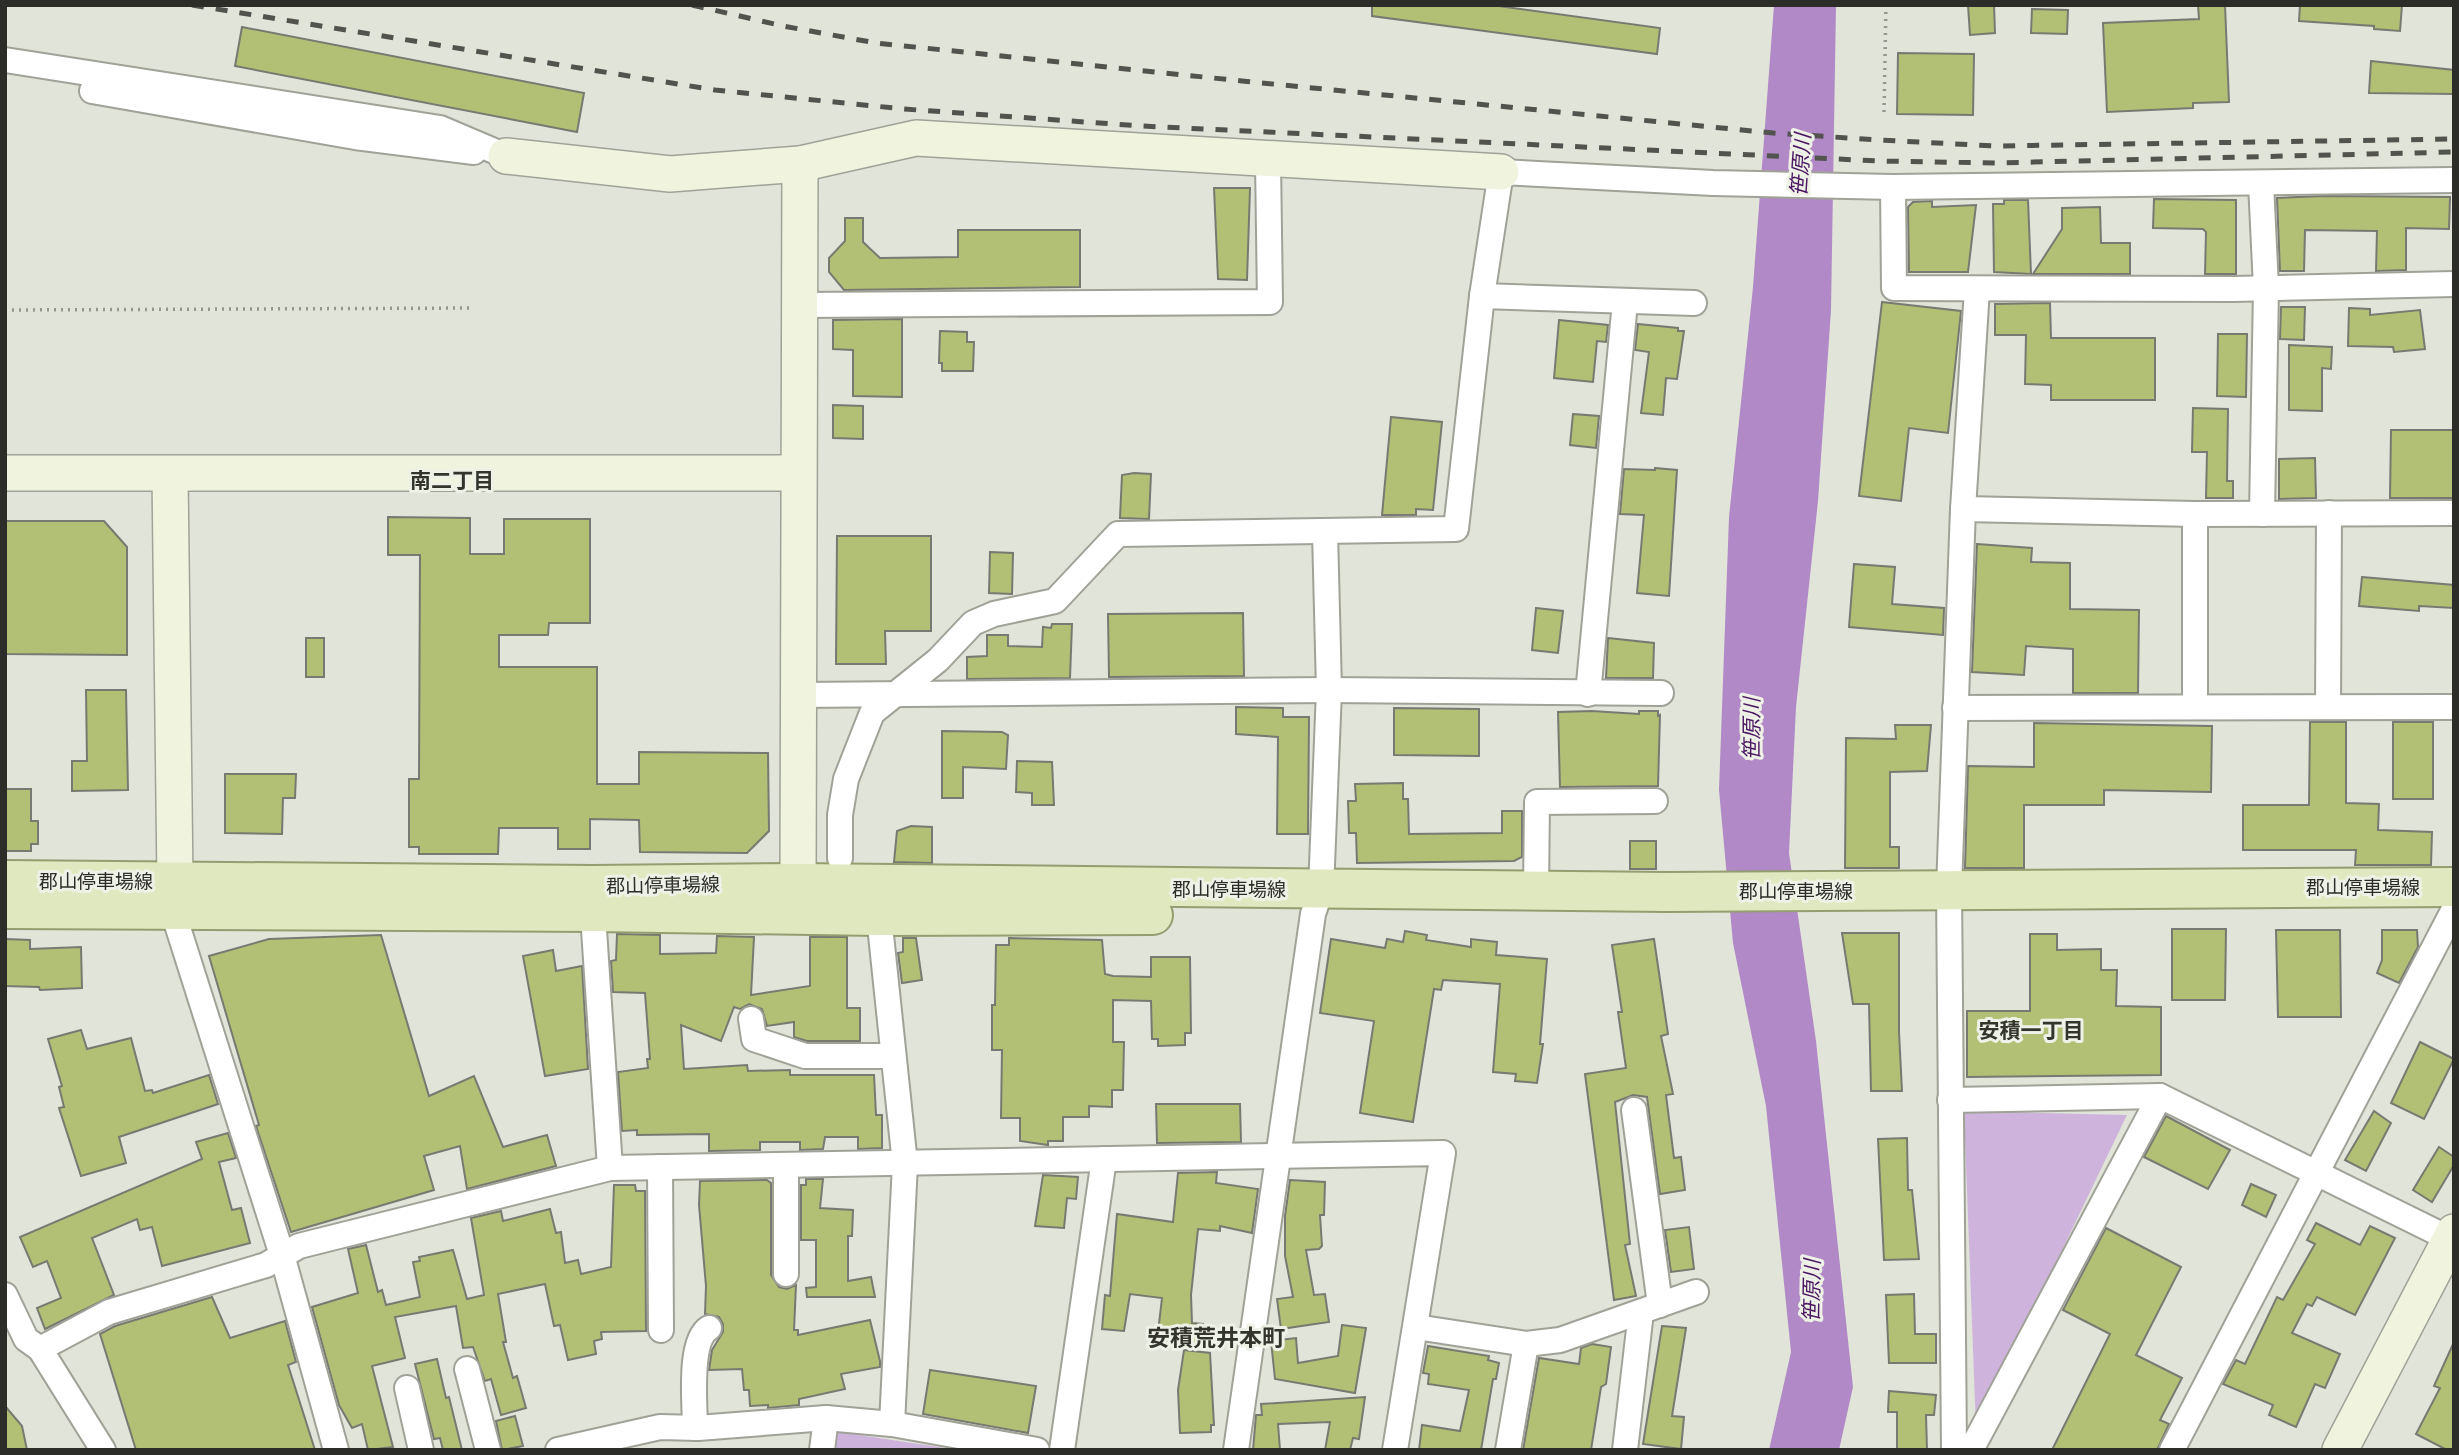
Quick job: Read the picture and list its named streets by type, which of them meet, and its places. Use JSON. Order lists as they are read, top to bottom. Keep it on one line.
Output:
{"streets":{"main road":["郡山停車場線"]},"districts":["南二丁目","安積一丁目","安積荒井本町"],"water":["笹原川"]}
